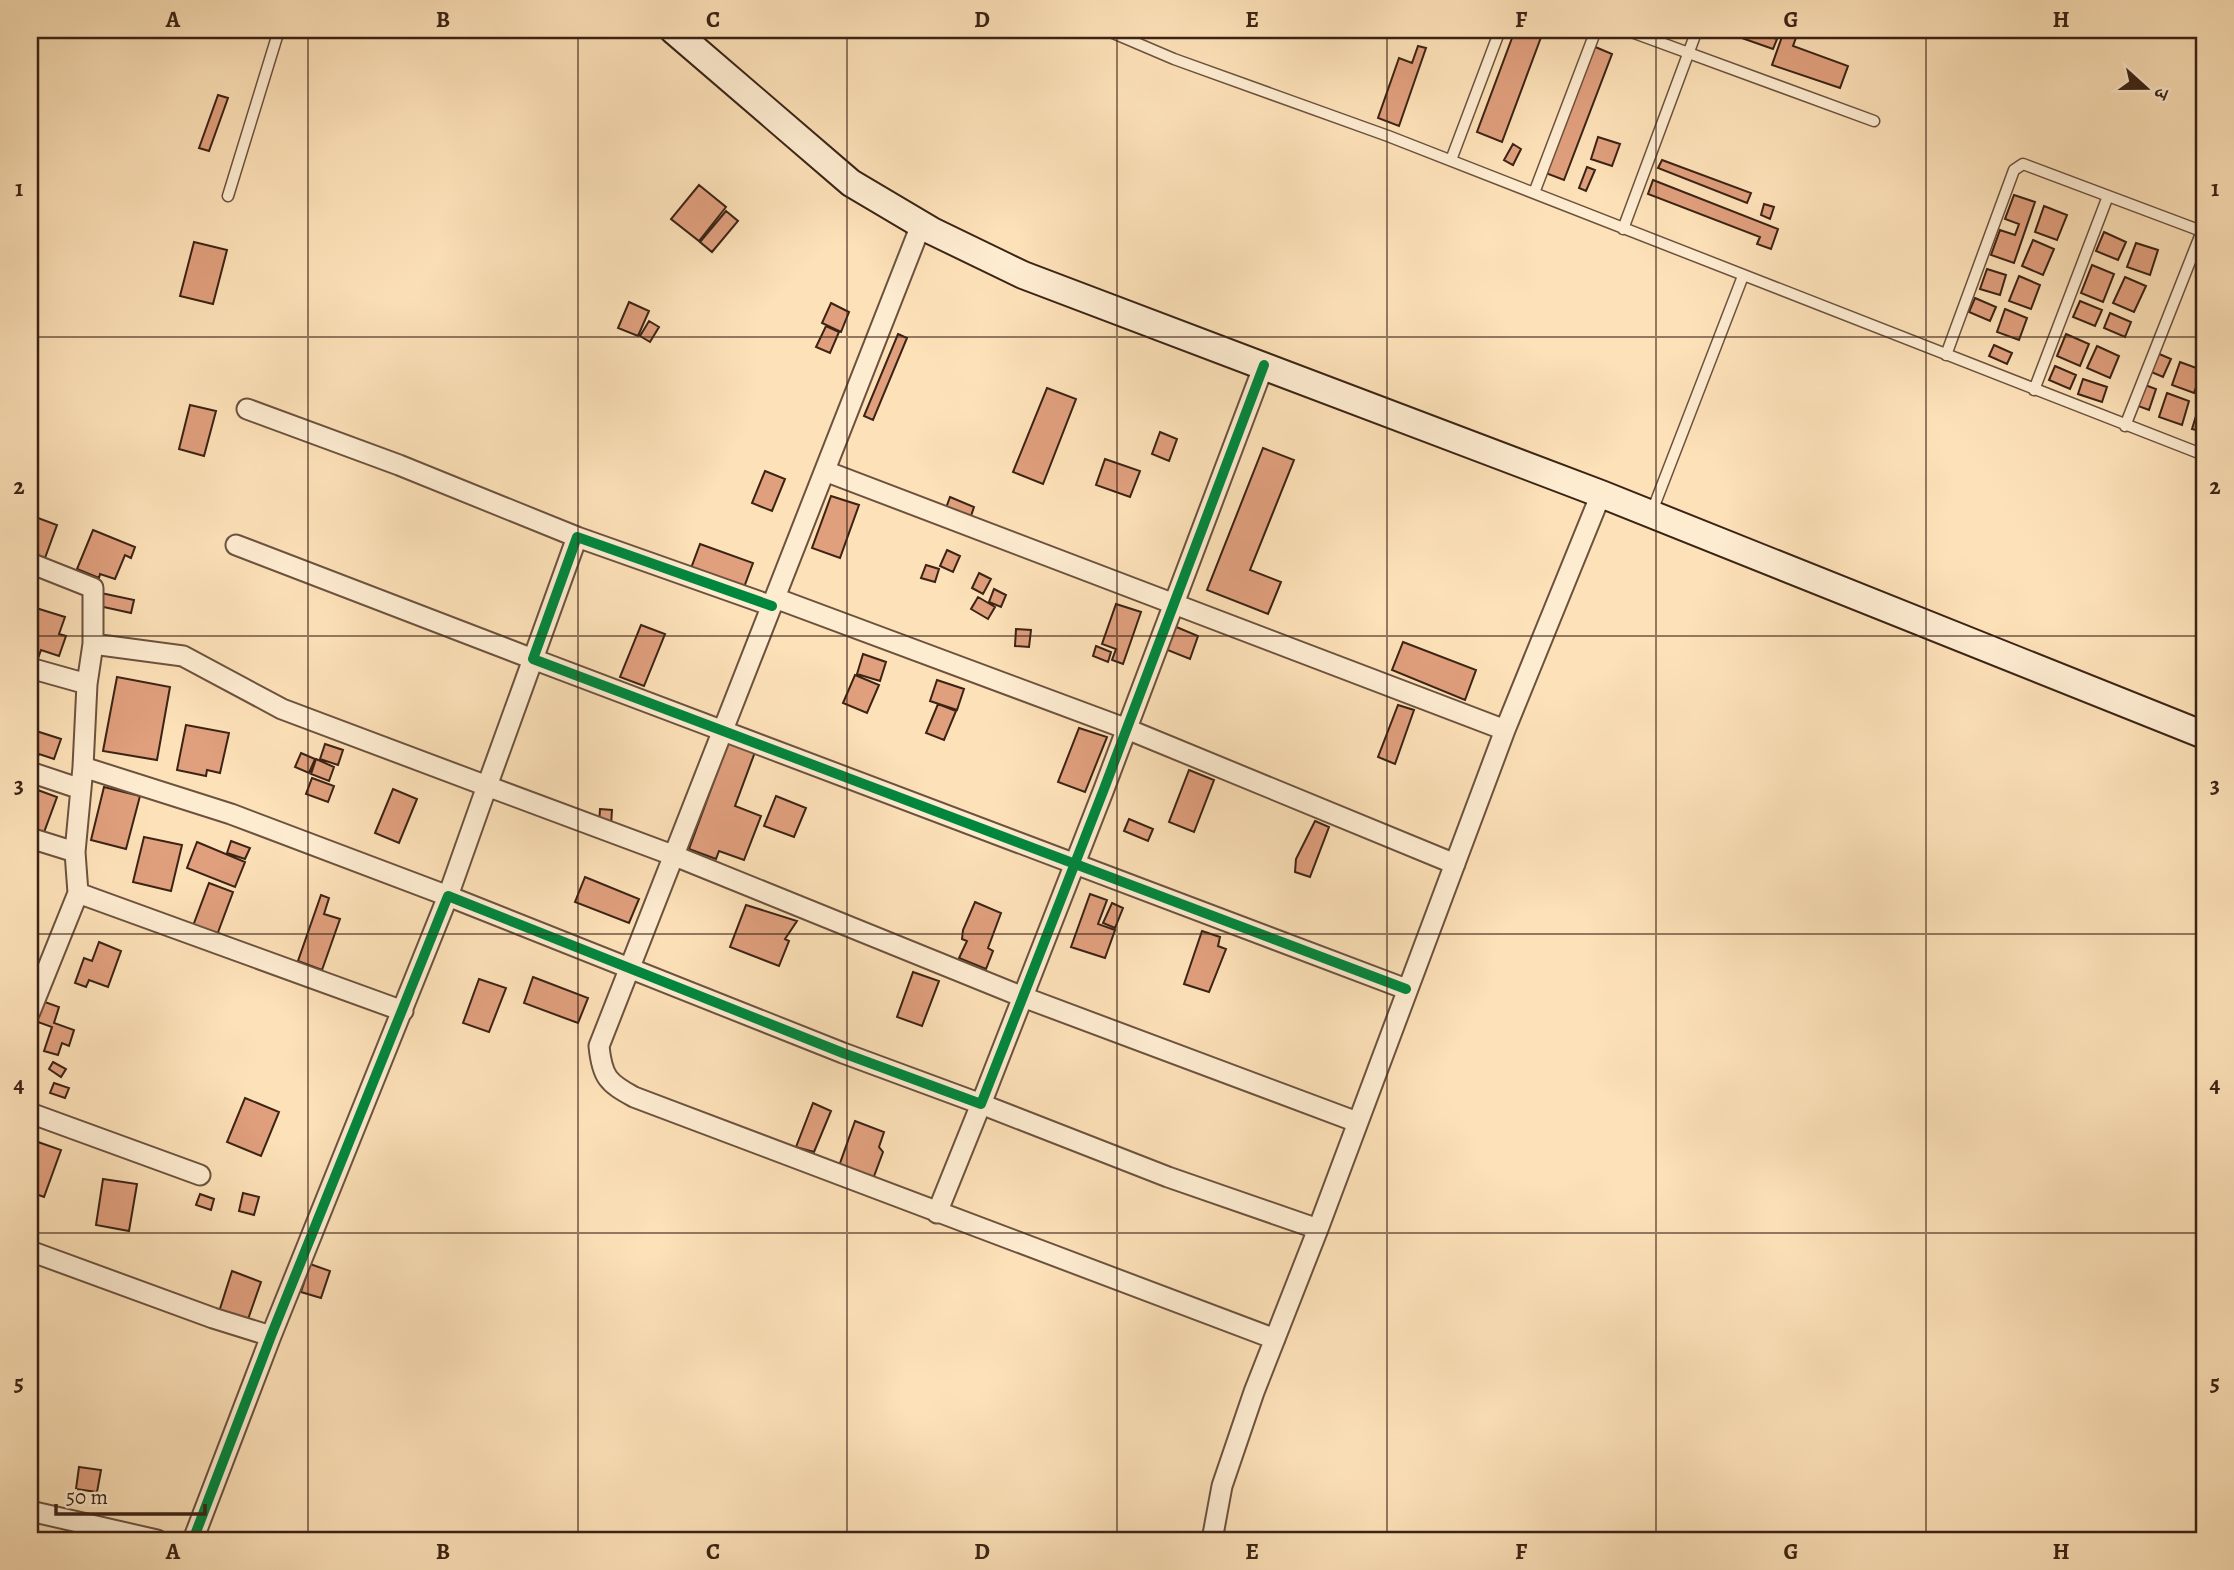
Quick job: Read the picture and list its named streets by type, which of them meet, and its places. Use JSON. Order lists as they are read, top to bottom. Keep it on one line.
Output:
{"scale_bar":"50 m","north":"right","grid":{"columns":["A","B","C","D","E","F","G","H"],"rows":["1","2","3","4","5"]}}
